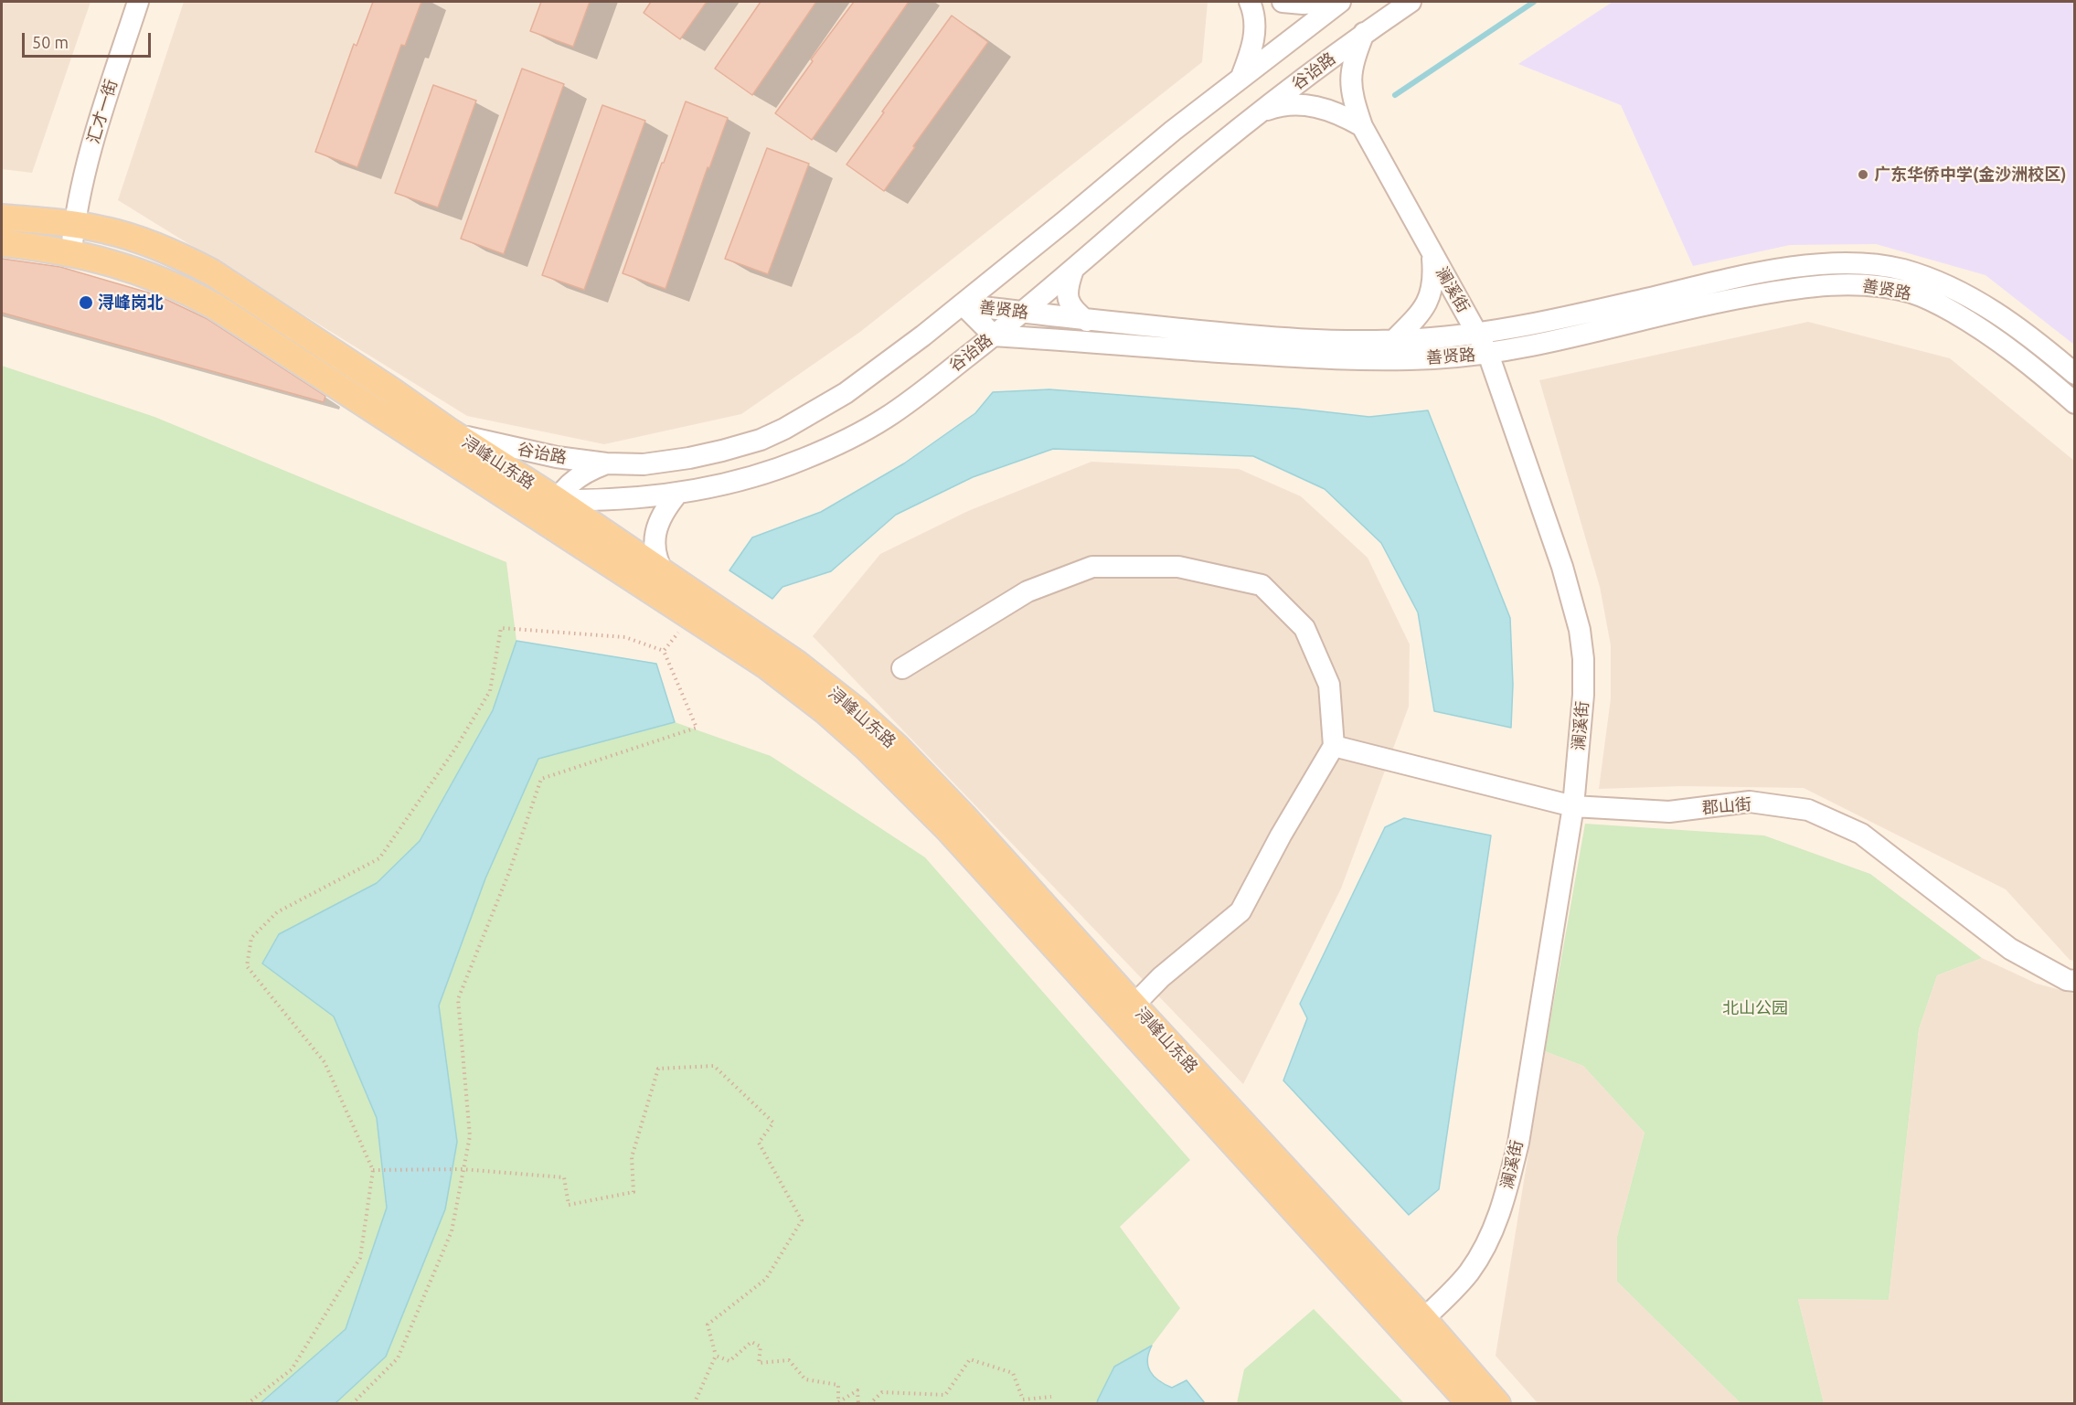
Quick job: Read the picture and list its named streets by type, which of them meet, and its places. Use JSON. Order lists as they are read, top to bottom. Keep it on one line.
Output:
{"streets":{"main road":["浔峰山东路"],"street":["谷诒路","汇才一街","澜溪街","善贤路","郡山街"]},"crossings":[["谷诒路","澜溪街"],["谷诒路","善贤路"],["谷诒路","浔峰山东路"],["汇才一街","浔峰山东路"],["澜溪街","善贤路"],["澜溪街","浔峰山东路"],["澜溪街","郡山街"]],"parks":["北山公园"],"places":["广东华侨中学(金沙洲校区)","浔峰岗北"],"scale_bar":"50 m"}
